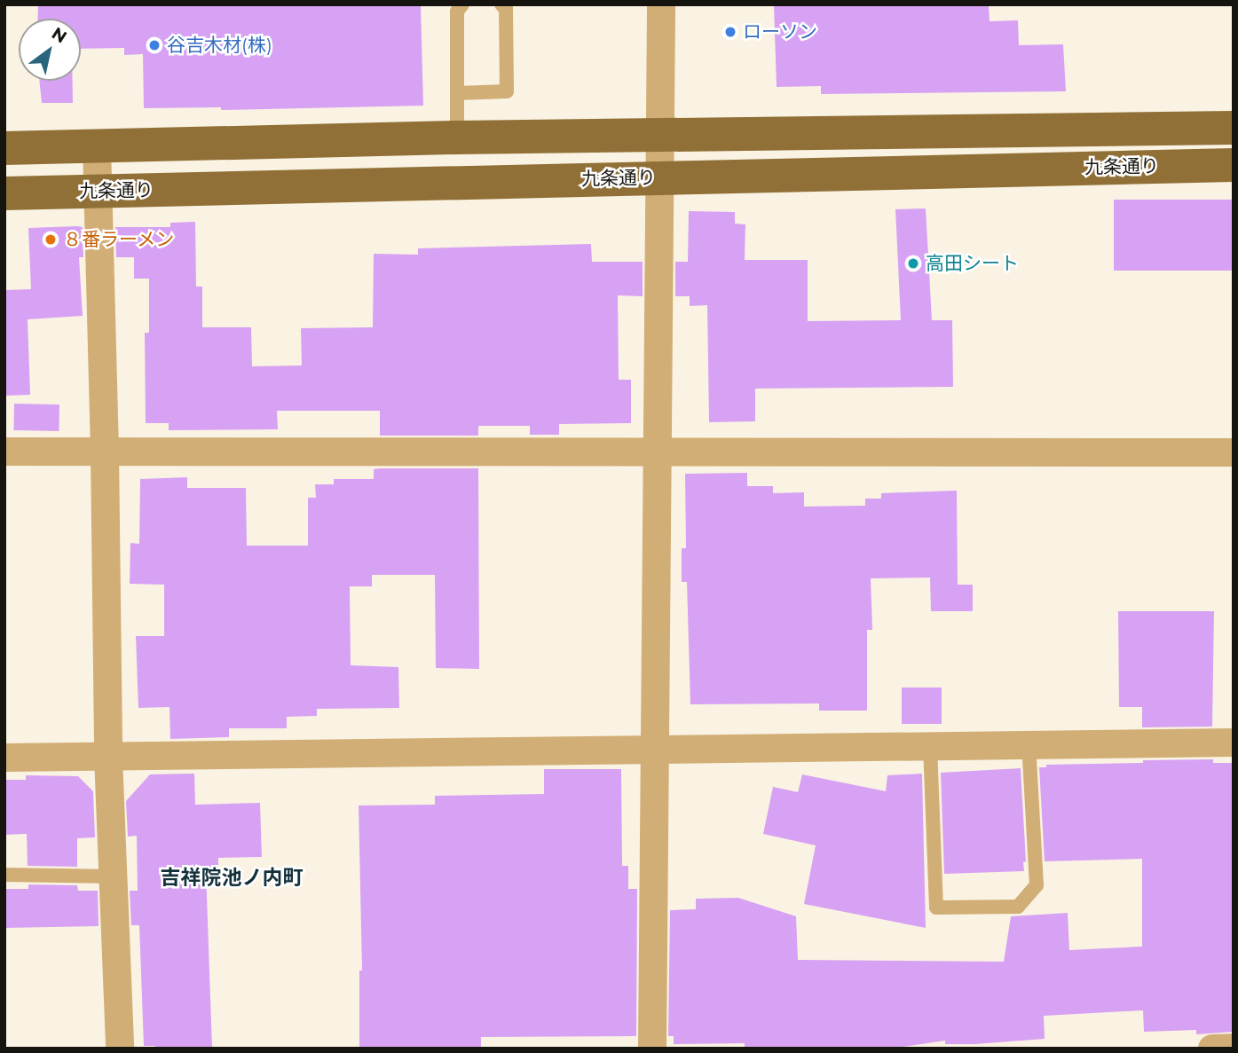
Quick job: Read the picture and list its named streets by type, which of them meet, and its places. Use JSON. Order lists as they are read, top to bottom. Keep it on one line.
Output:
{"streets":{"highway":["九条通り"]},"districts":["吉祥院池ノ内町"],"places":["ローソン","谷吉木材(株)","８番ラーメン","高田シート"],"north":"top right"}
